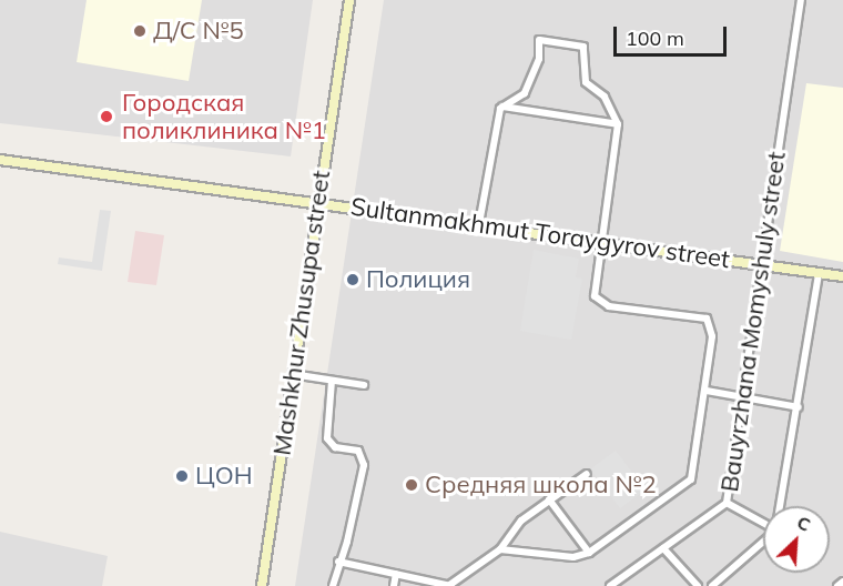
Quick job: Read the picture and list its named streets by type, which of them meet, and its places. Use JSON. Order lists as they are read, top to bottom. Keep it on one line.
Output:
{"streets":{"main road":["Sultanmakhmut Toraygyrov street","Mashkhur Zhusupa street"],"street":["Bauyrzhana Momyshuly street"]},"crossings":[["Sultanmakhmut Toraygyrov street","Mashkhur Zhusupa street"],["Sultanmakhmut Toraygyrov street","Bauyrzhana Momyshuly street"]],"places":["Д/С №5","Городская поликлиника №1","Полиция","ЦОН","Средняя школа №2"],"scale_bar":"100 m","north":"top right"}
